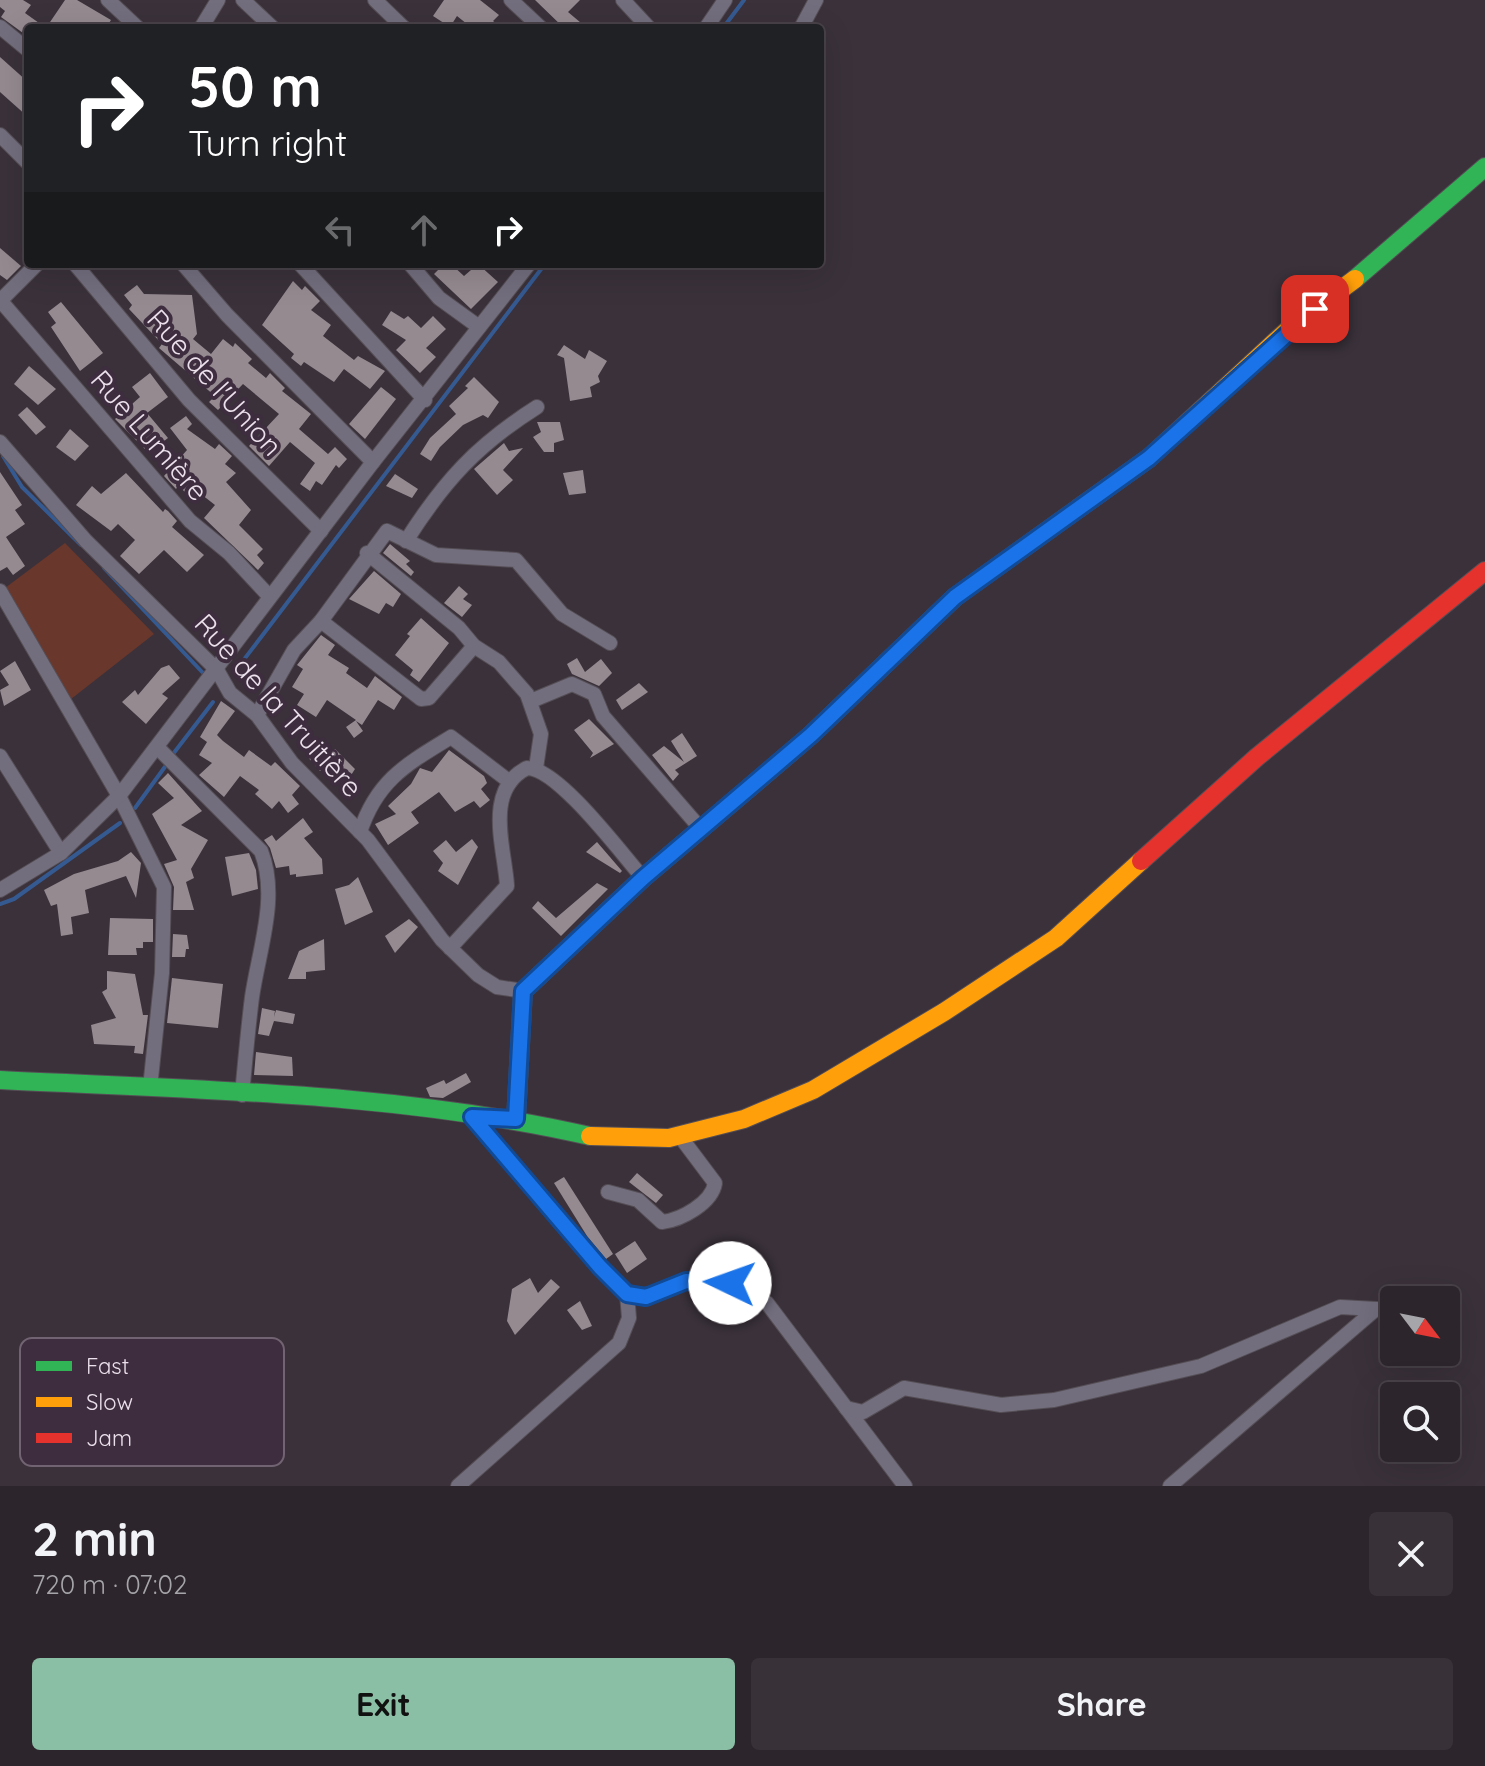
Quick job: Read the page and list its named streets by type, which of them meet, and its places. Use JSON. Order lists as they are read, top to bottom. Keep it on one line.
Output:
{"streets":{"street":["Rue de l'Union","Rue Lumière","Rue de la Truitière"]},"legend":["Fast","Slow","Jam"],"north":"bottom right","page":{"turn":["50 m","Turn right"],"heading":["2 min","720 m · 07:02"],"buttons":["Exit","Share"]}}
